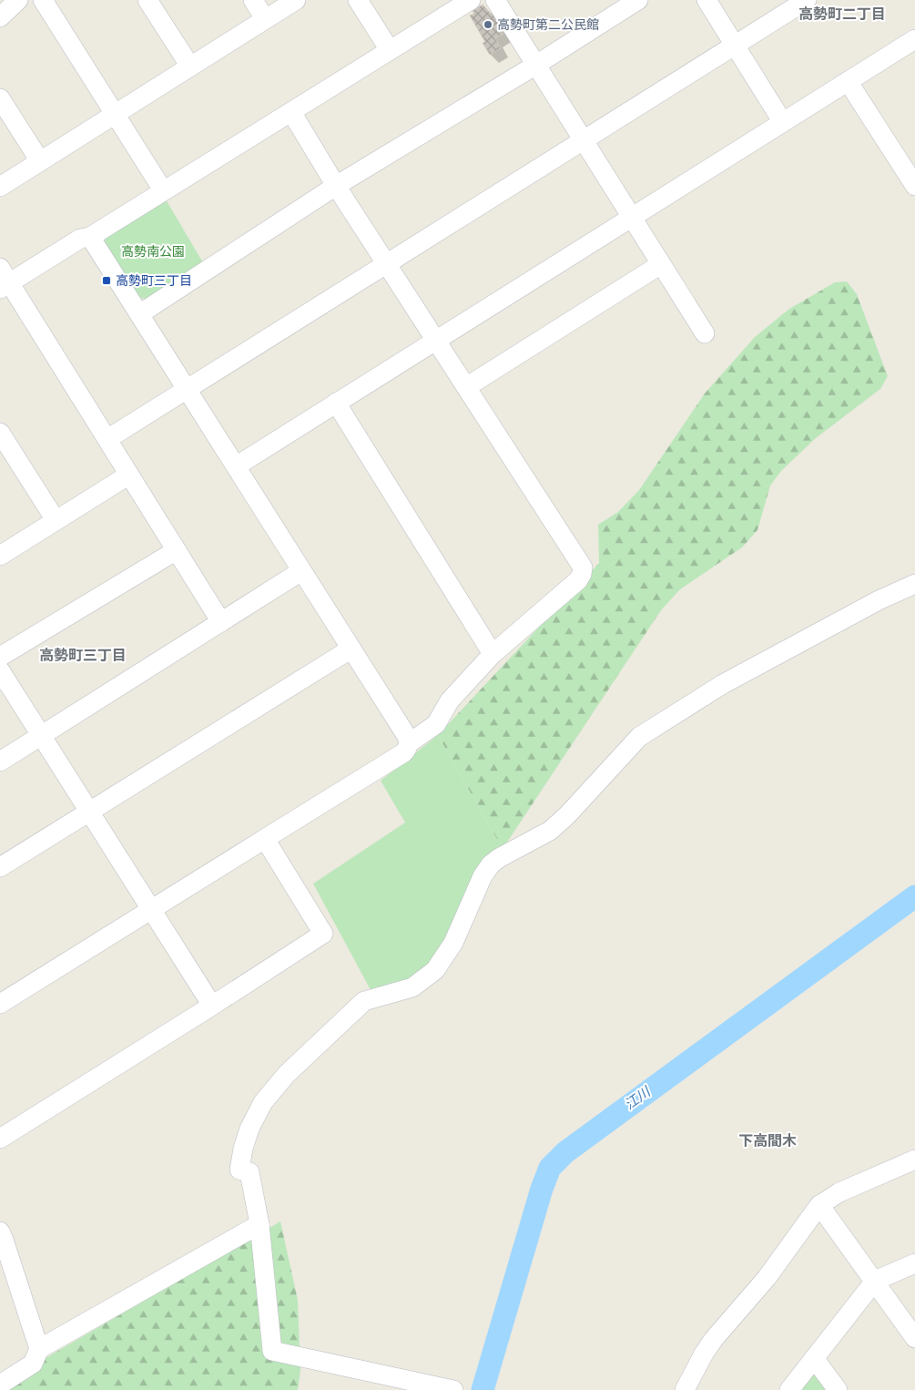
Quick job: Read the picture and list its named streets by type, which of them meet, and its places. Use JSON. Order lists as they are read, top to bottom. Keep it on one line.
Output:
{"districts":["高勢町二丁目","高勢町三丁目","下高間木"],"water":["江川"],"parks":["高勢南公園"],"places":{"other":["高勢町第二公民館"],"transit":["高勢町三丁目"]}}
